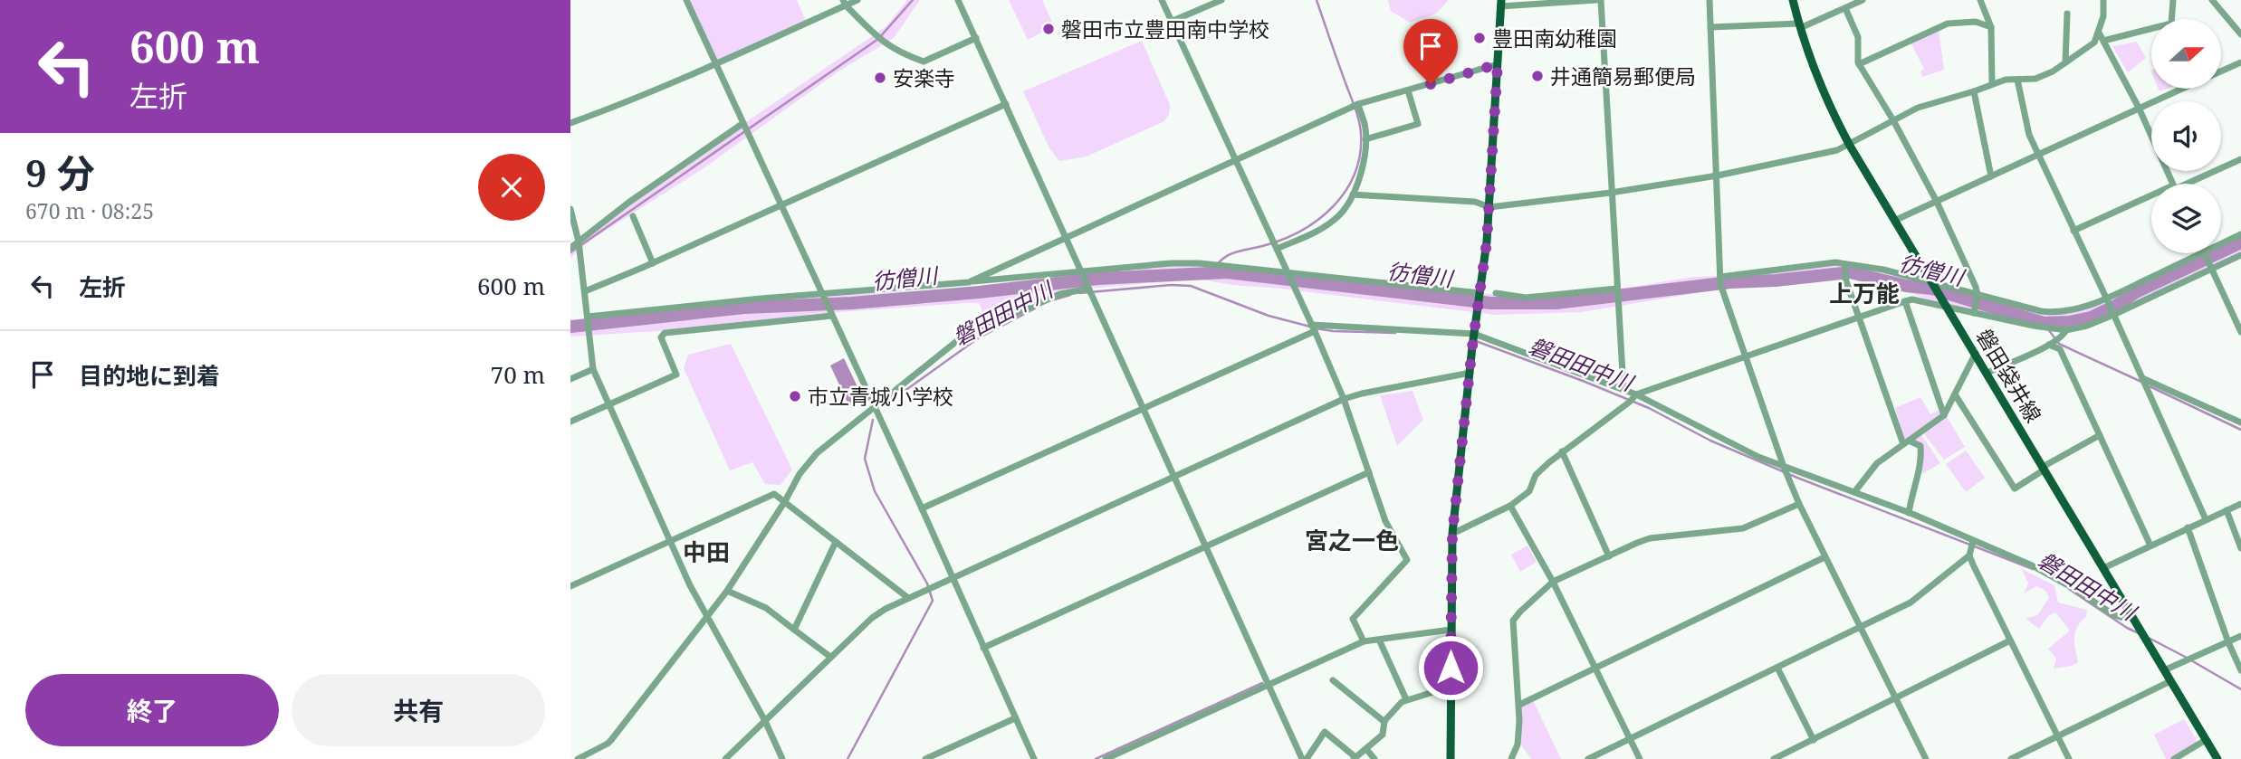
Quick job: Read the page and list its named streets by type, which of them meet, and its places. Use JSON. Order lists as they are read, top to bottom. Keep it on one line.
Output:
{"streets":{"main road":["磐田袋井線"]},"districts":["上万能","宮之一色","中田"],"water":["彷僧川","磐田田中川"],"places":["磐田市立豊田南中学校","豊田南幼稚園","井通簡易郵便局","安楽寺","市立青城小学校"],"north":"right","page":{"turn":["600 m","左折"],"heading":["9 分","670 m · 08:25"],"list":[{"name":"左折","value":"600 m"},{"name":"目的地に到着","value":"70 m"}],"buttons":["終了","共有"]}}
